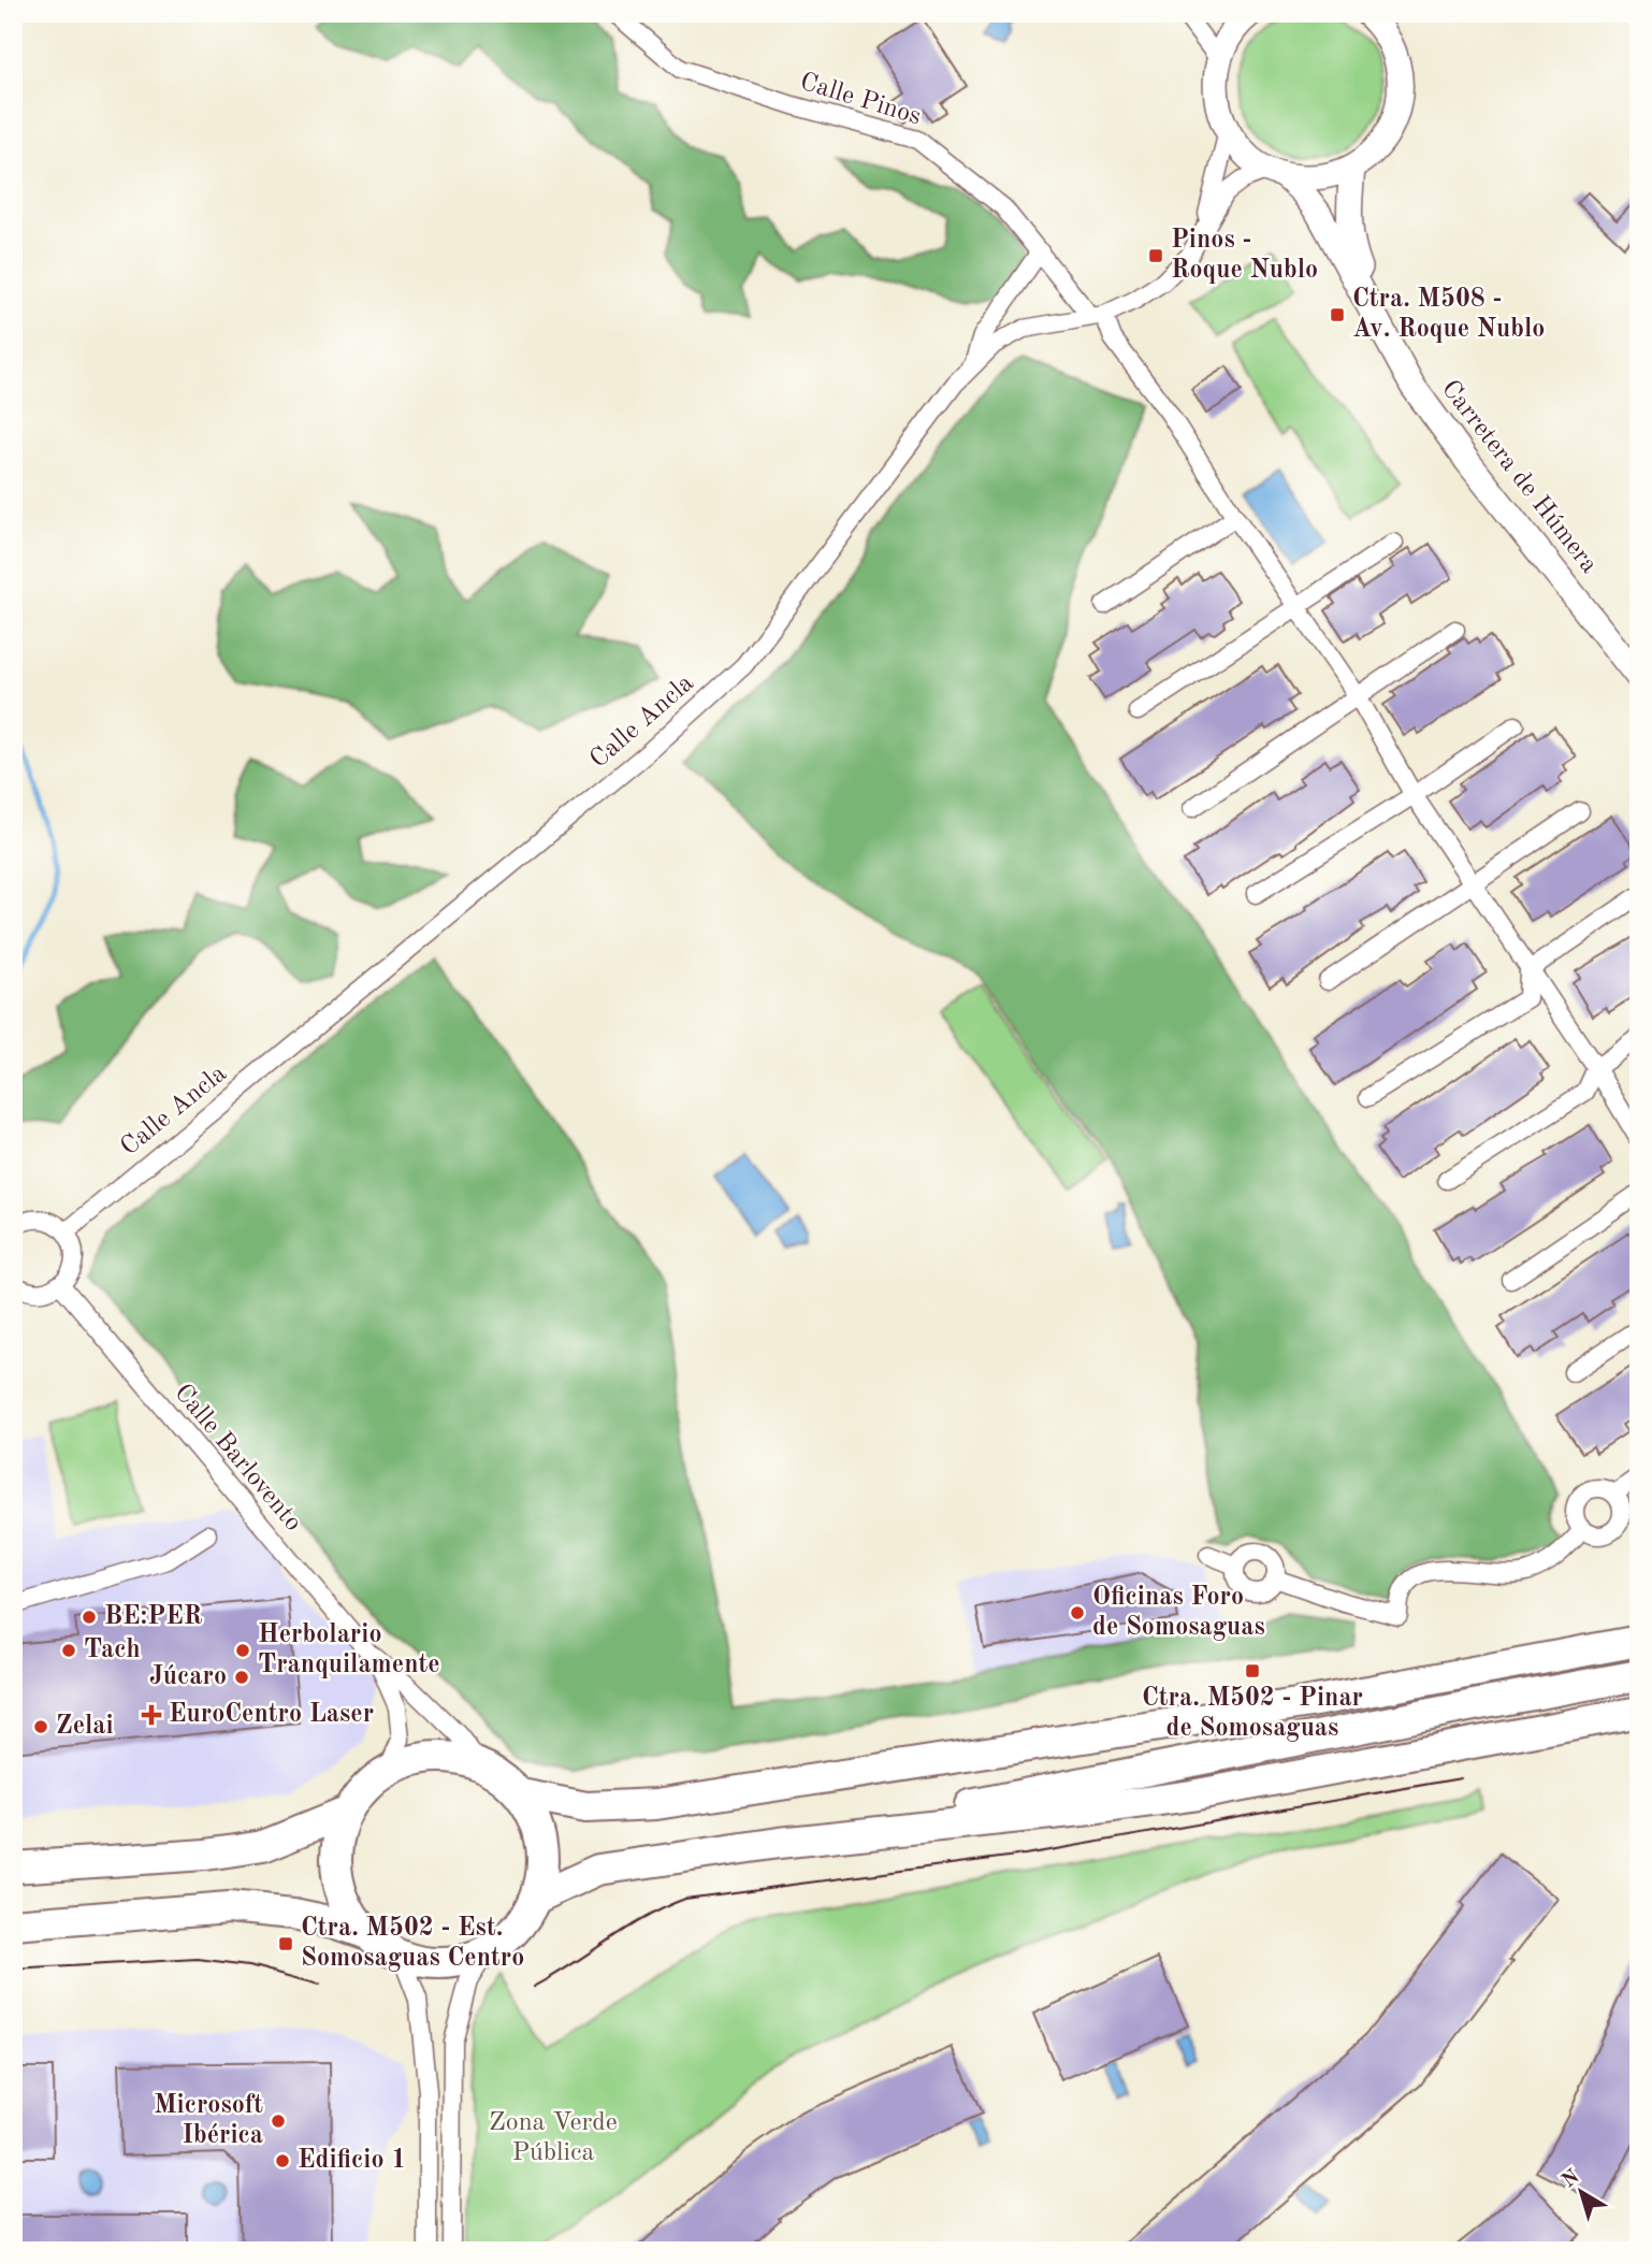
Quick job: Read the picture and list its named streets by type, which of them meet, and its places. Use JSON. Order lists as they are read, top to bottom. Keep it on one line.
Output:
{"streets":{"main road":["Carretera de Húmera"],"street":["Calle Pinos","Calle Ancla","Calle Barlovento"]},"crossings":[["Calle Pinos","Calle Ancla"]],"parks":["Zona Verde Pública"],"places":{"transit":["Pinos - Roque Nublo","Ctra. M508 - Av. Roque Nublo","Ctra. M502 - Pinar de Somosaguas","Ctra. M502 - Est. Somosaguas Centro"],"other":["Oficinas Foro de Somosaguas","BE:PER","Tach","Herbolario Tranquilamente","Júcaro","Zelai","Microsoft Ibérica","Edificio 1"],"health":["EuroCentro Laser"]},"north":"top left"}
